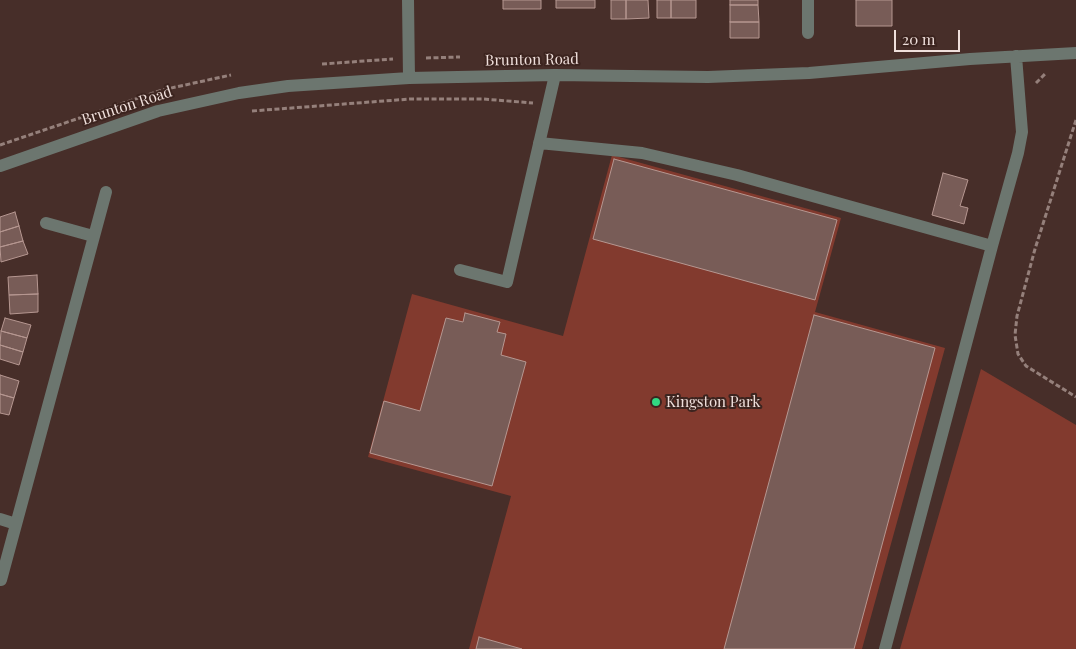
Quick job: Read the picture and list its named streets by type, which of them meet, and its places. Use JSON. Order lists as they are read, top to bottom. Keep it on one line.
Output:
{"streets":{"street":["Brunton Road"]},"places":["Kingston Park"],"scale_bar":"20 m"}
